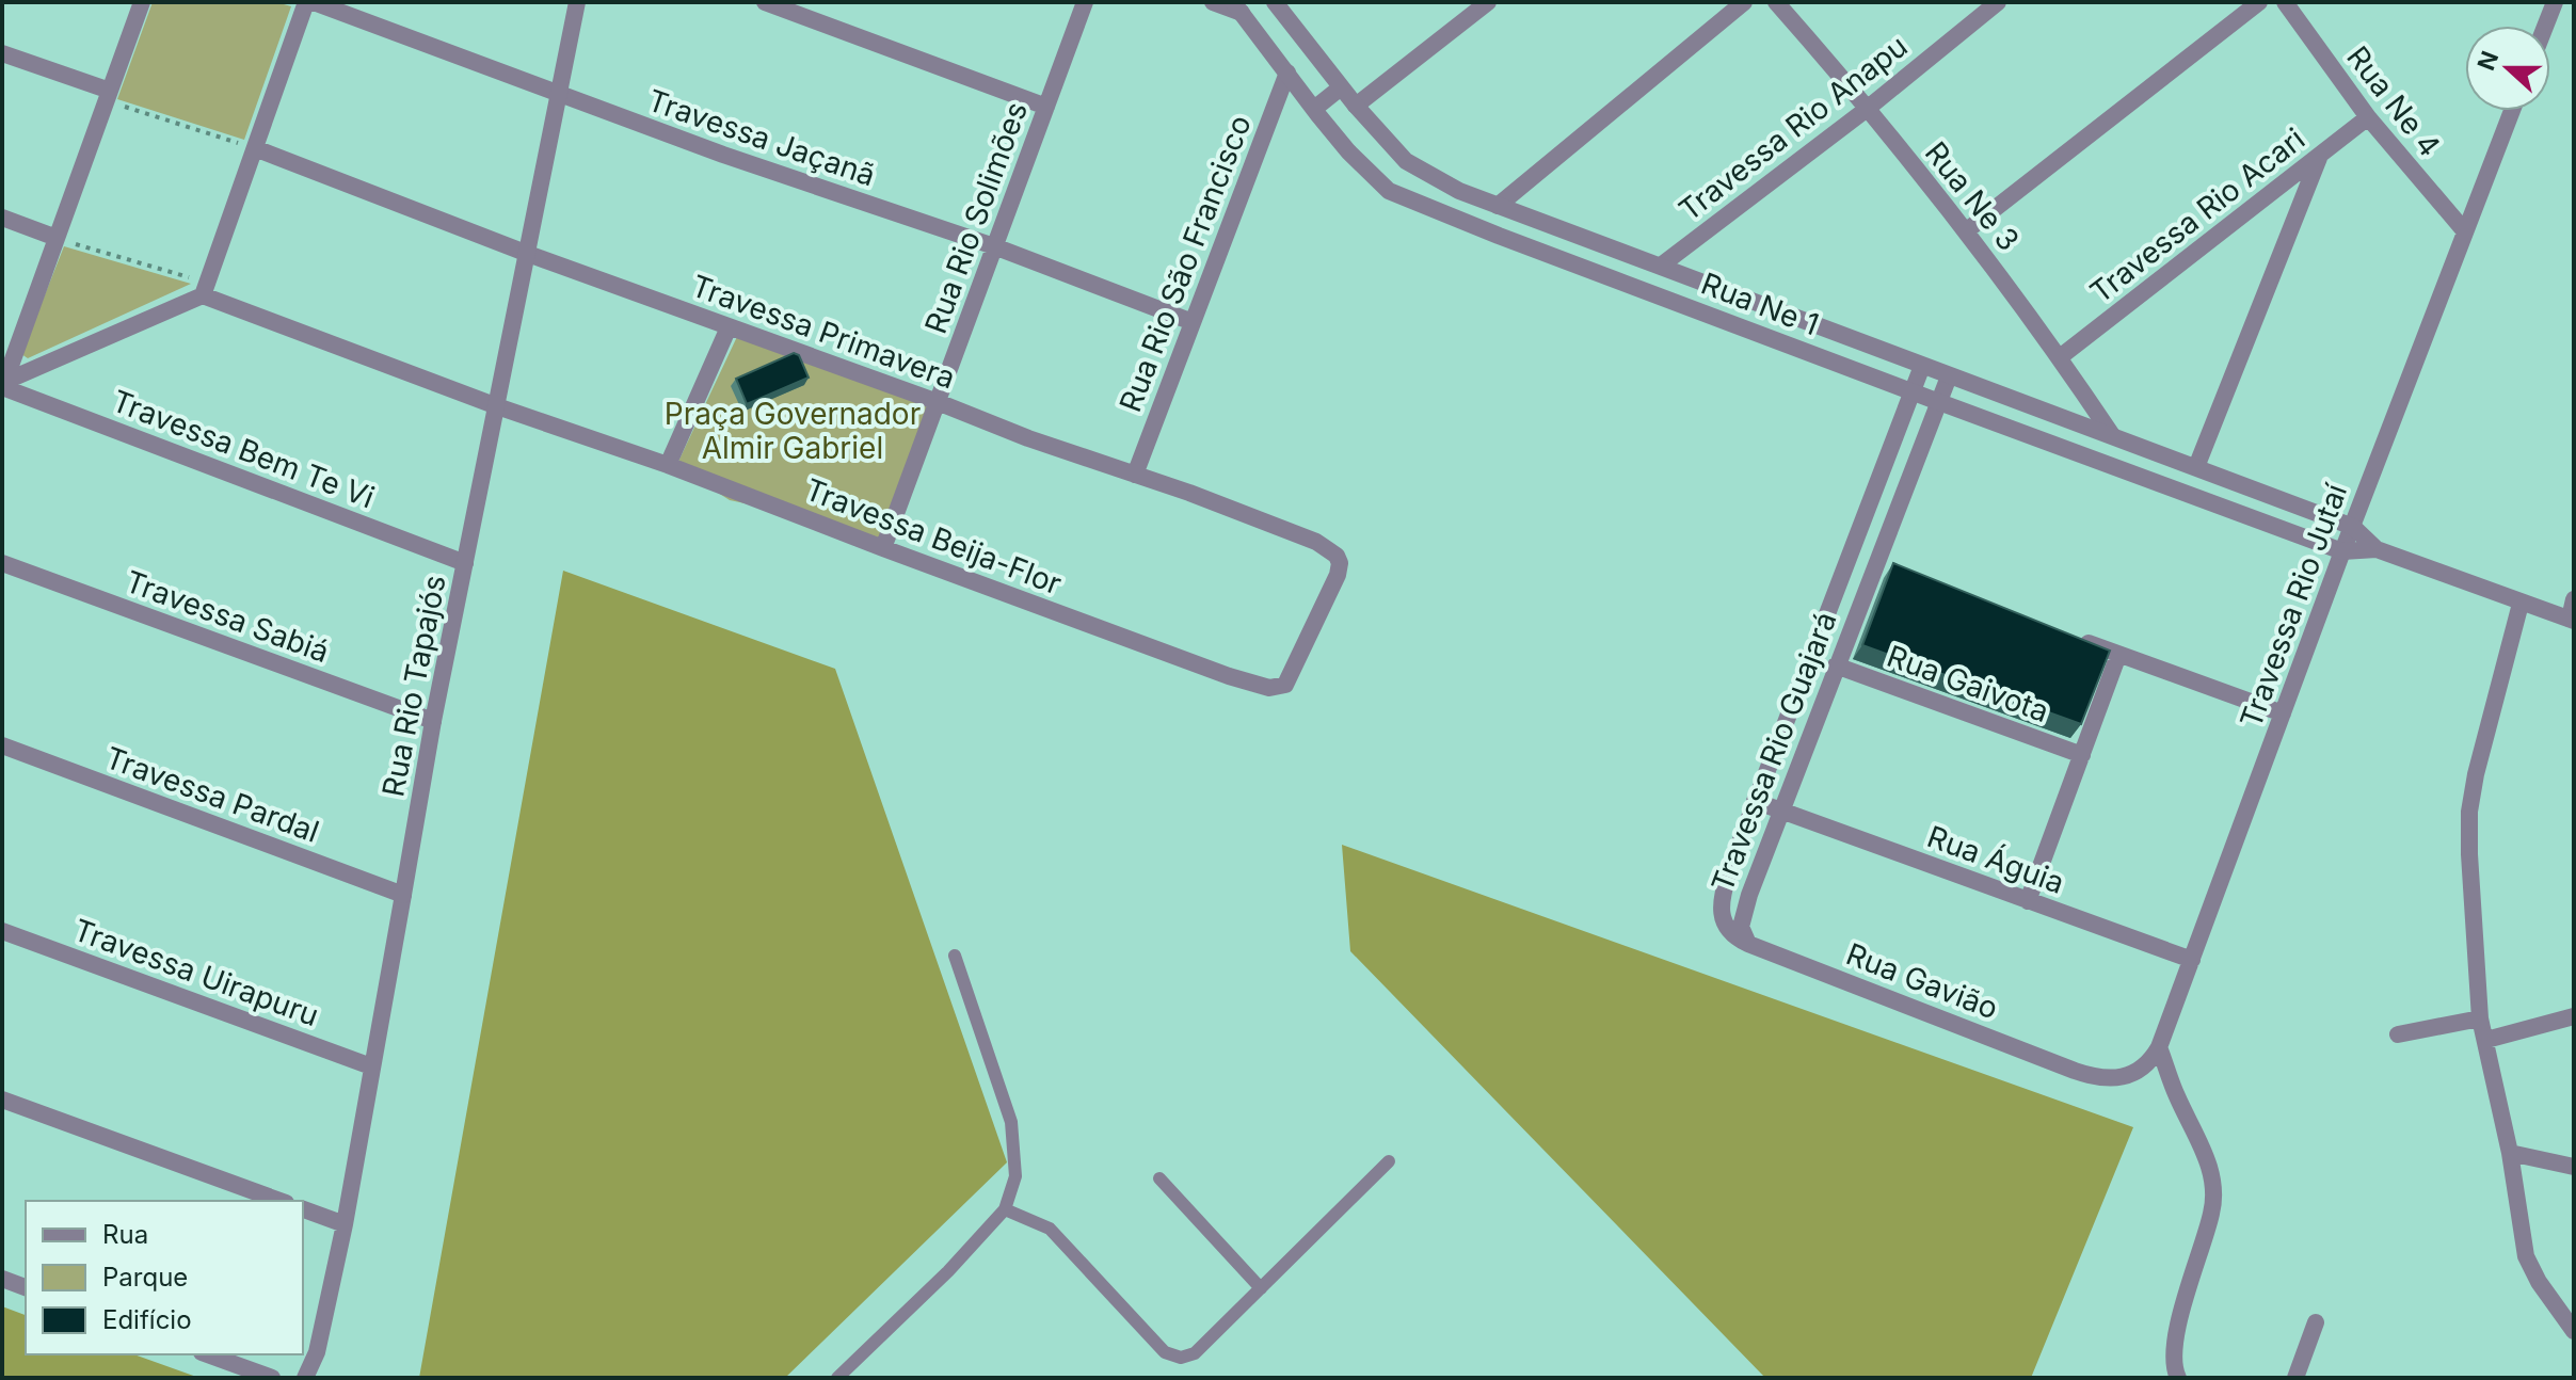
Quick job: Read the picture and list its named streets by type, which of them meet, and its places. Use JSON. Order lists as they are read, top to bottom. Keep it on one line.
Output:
{"streets":{"street":["Rua Ne 4","Travessa Rio Anapu","Travessa Jaçanã","Rua Ne 3","Travessa Rio Acari","Rua Rio Solimões","Rua Rio São Francisco","Rua Ne 1","Travessa Primavera","Travessa Bem Te Vi","Travessa Beija-Flor","Travessa Rio Jutaí","Travessa Sabiá","Rua Gaivota","Rua Rio Tapajós","Travessa Rio Guajará","Travessa Pardal","Rua Águia","Travessa Uirapuru","Rua Gavião"]},"crossings":[["Rua Ne 4","Travessa Rio Acari"],["Rua Ne 4","Travessa Rio Jutaí"],["Travessa Rio Anapu","Rua Ne 3"],["Travessa Rio Anapu","Rua Ne 1"],["Travessa Jaçanã","Rua Rio Solimões"],["Travessa Jaçanã","Rua Rio São Francisco"],["Travessa Jaçanã","Rua Rio Tapajós"],["Rua Ne 3","Travessa Rio Acari"],["Rua Ne 3","Rua Ne 1"],["Rua Rio Solimões","Travessa Primavera"],["Rua Rio Solimões","Travessa Beija-Flor"],["Rua Rio São Francisco","Rua Ne 1"],["Rua Rio São Francisco","Travessa Primavera"],["Rua Ne 1","Travessa Rio Jutaí"],["Rua Ne 1","Travessa Rio Guajará"],["Travessa Primavera","Travessa Beija-Flor"],["Travessa Primavera","Rua Rio Tapajós"],["Travessa Bem Te Vi","Rua Rio Tapajós"],["Travessa Beija-Flor","Rua Rio Tapajós"],["Travessa Rio Jutaí","Rua Águia"],["Travessa Rio Jutaí","Rua Gavião"],["Travessa Sabiá","Rua Rio Tapajós"],["Rua Gaivota","Travessa Rio Guajará"],["Rua Rio Tapajós","Travessa Pardal"],["Rua Rio Tapajós","Travessa Uirapuru"],["Travessa Rio Guajará","Rua Águia"],["Travessa Rio Guajará","Rua Gavião"]],"parks":["Praça Governador Almir Gabriel"],"legend":["Rua","Parque","Edifício"],"north":"left"}
